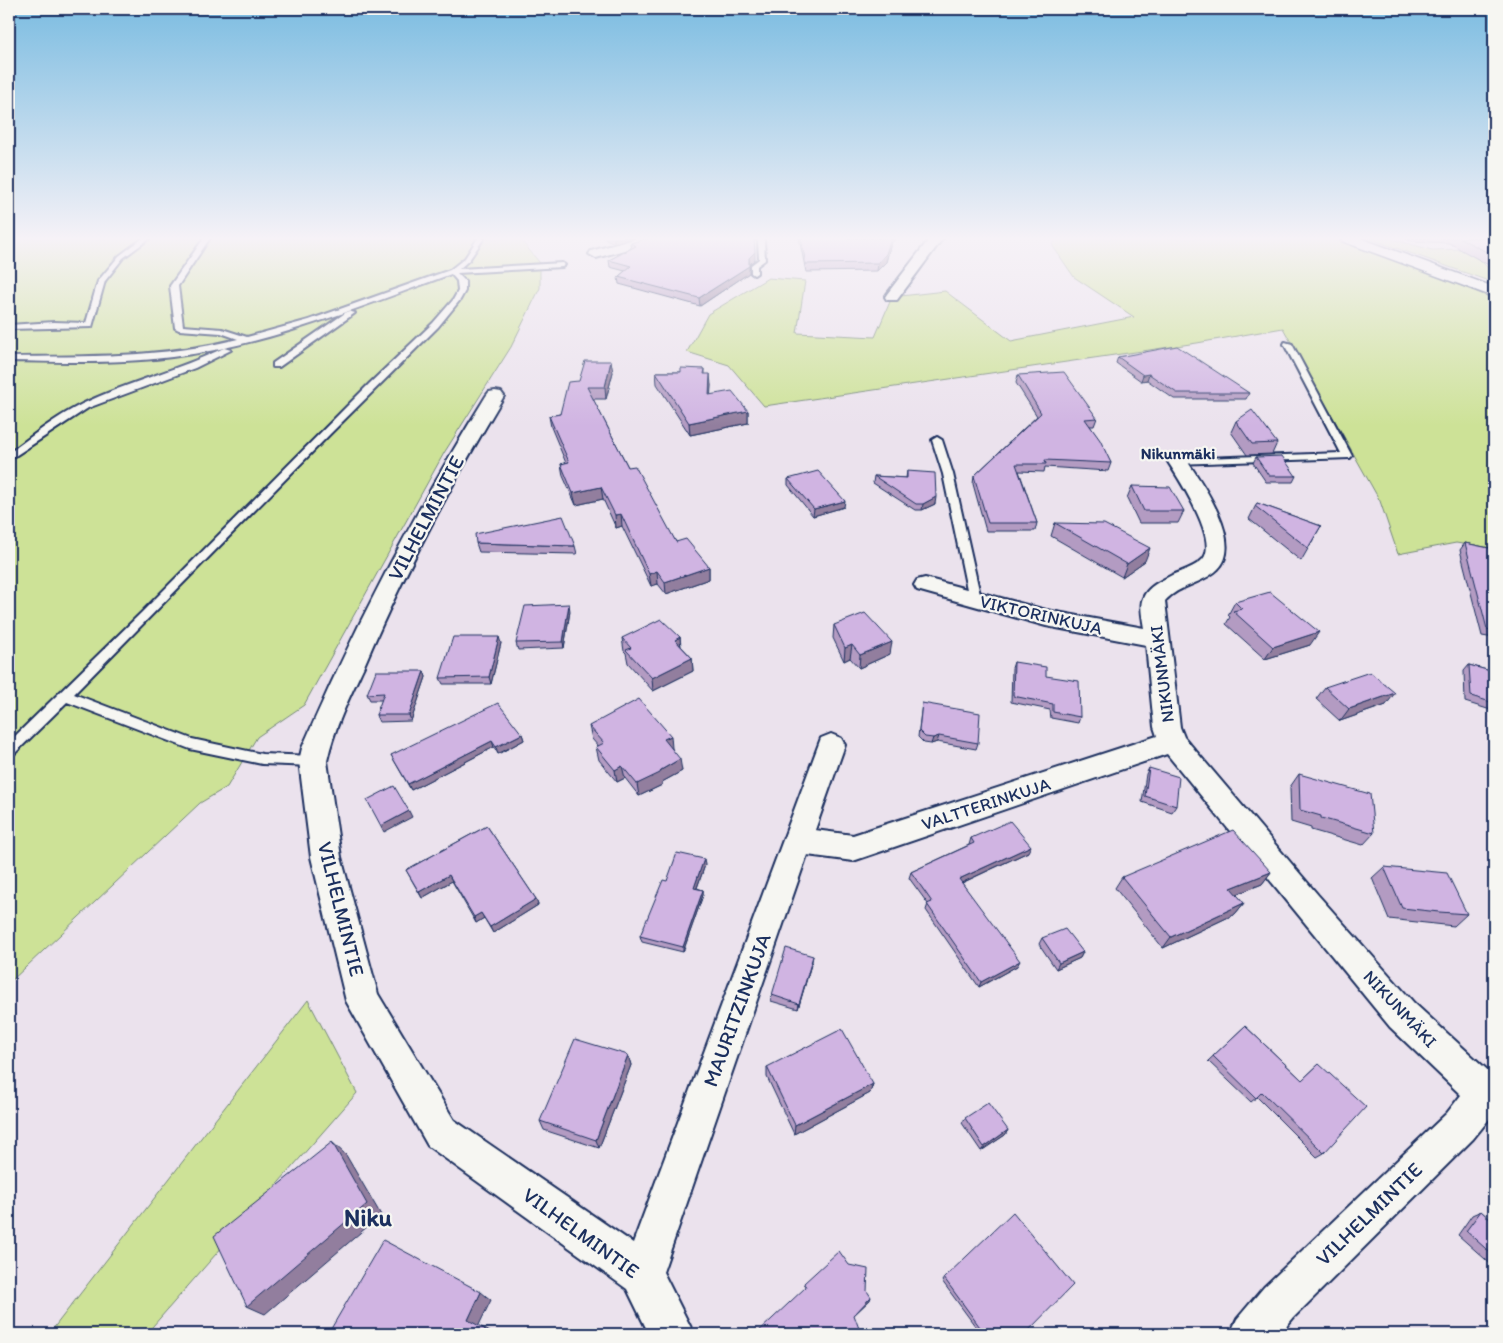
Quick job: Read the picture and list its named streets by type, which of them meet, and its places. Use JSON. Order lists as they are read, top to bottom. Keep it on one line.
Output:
{"streets":{"street":["VILHELMINTIE","VIKTORINKUJA","NIKUNMÄKI","VALTTERINKUJA","MAURITZINKUJA"]},"crossings":[["VILHELMINTIE","NIKUNMÄKI"],["VILHELMINTIE","MAURITZINKUJA"],["VIKTORINKUJA","NIKUNMÄKI"],["NIKUNMÄKI","VALTTERINKUJA"],["VALTTERINKUJA","MAURITZINKUJA"]],"districts":["Nikunmäki","Niku"]}
